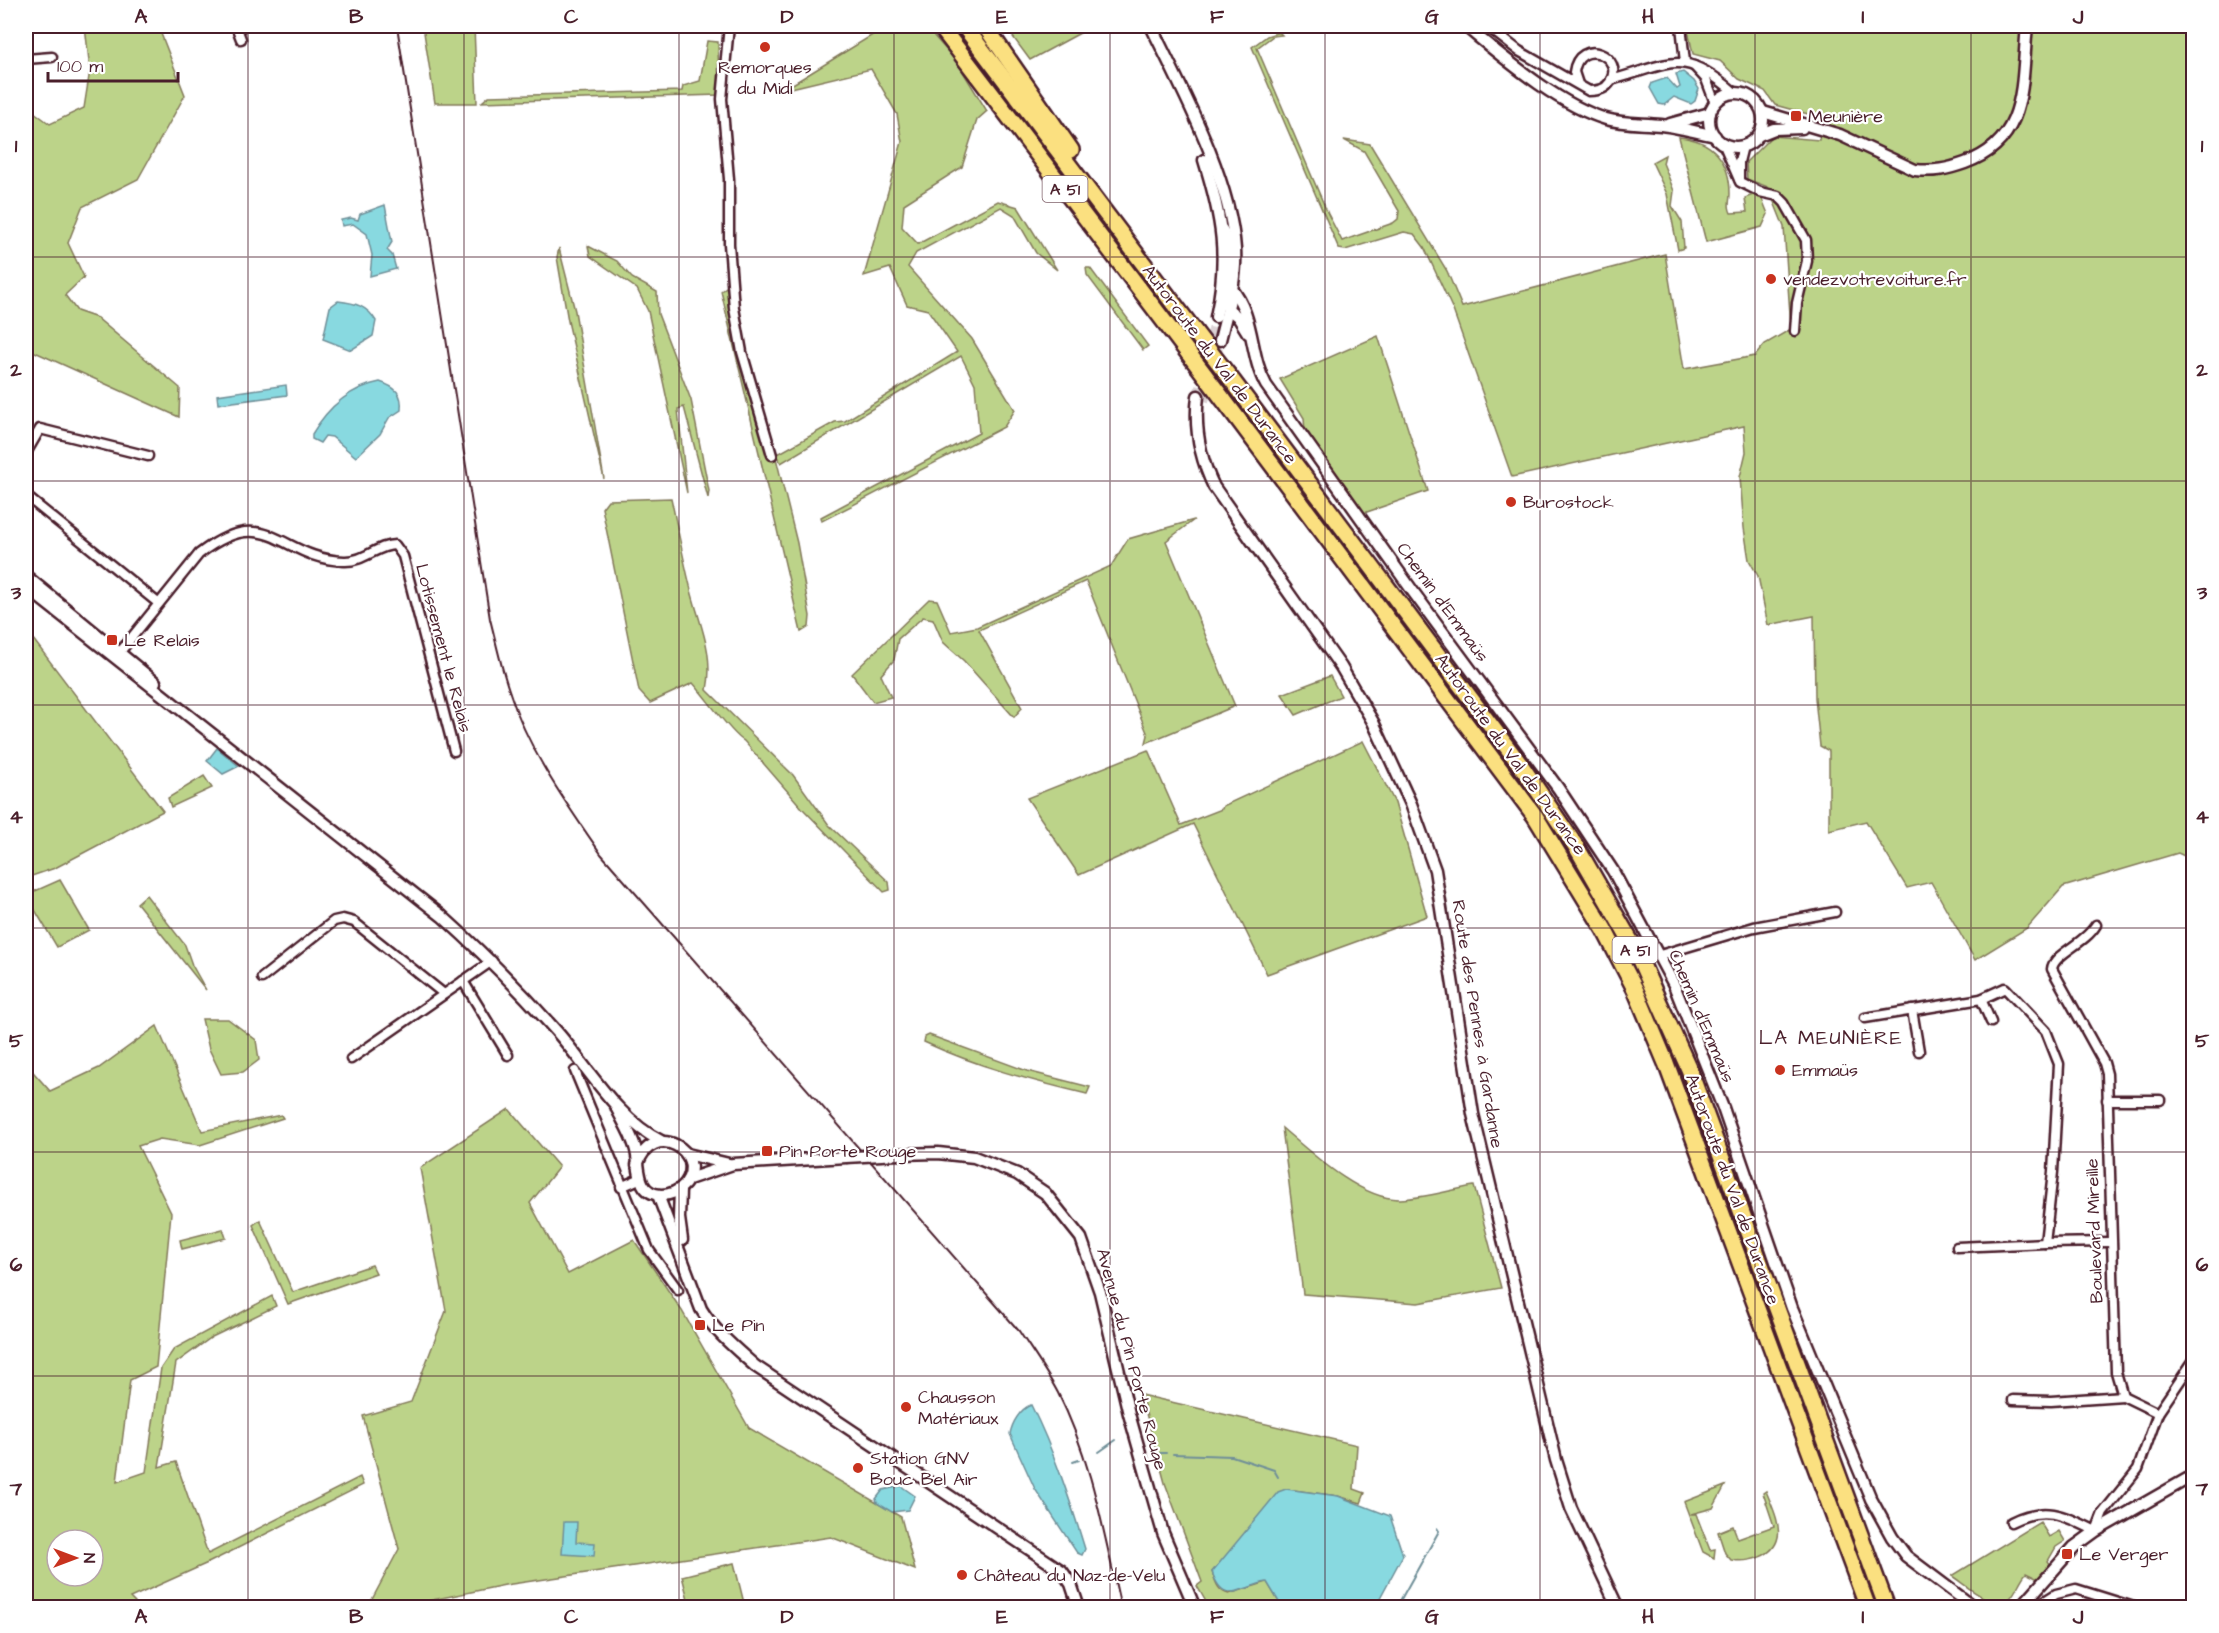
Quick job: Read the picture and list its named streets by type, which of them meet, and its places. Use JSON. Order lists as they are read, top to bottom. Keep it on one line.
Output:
{"streets":{"highway":["A 51","Autoroute du Val de Durance"],"main road":["Chemin d'Emmaüs","Route des Pennes à Gardanne","Avenue du Pin Porte Rouge"],"street":["Lotissement le Relais","Boulevard Mireille"]},"districts":["LA MEUNIÈRE"],"places":{"other":["Remorques du Midi","vendezvotrevoiture.fr","Burostock","Emmaüs","Chausson Matériaux","Station GNV Bouc Bel Air","Château du Naz-de-Velu"],"transit":["Meunière","Le Relais","Pin Porte Rouge","Le Pin","Le Verger"]},"scale_bar":"100 m","north":"right","grid":{"columns":["A","B","C","D","E","F","G","H","I","J"],"rows":["1","2","3","4","5","6","7"]}}
